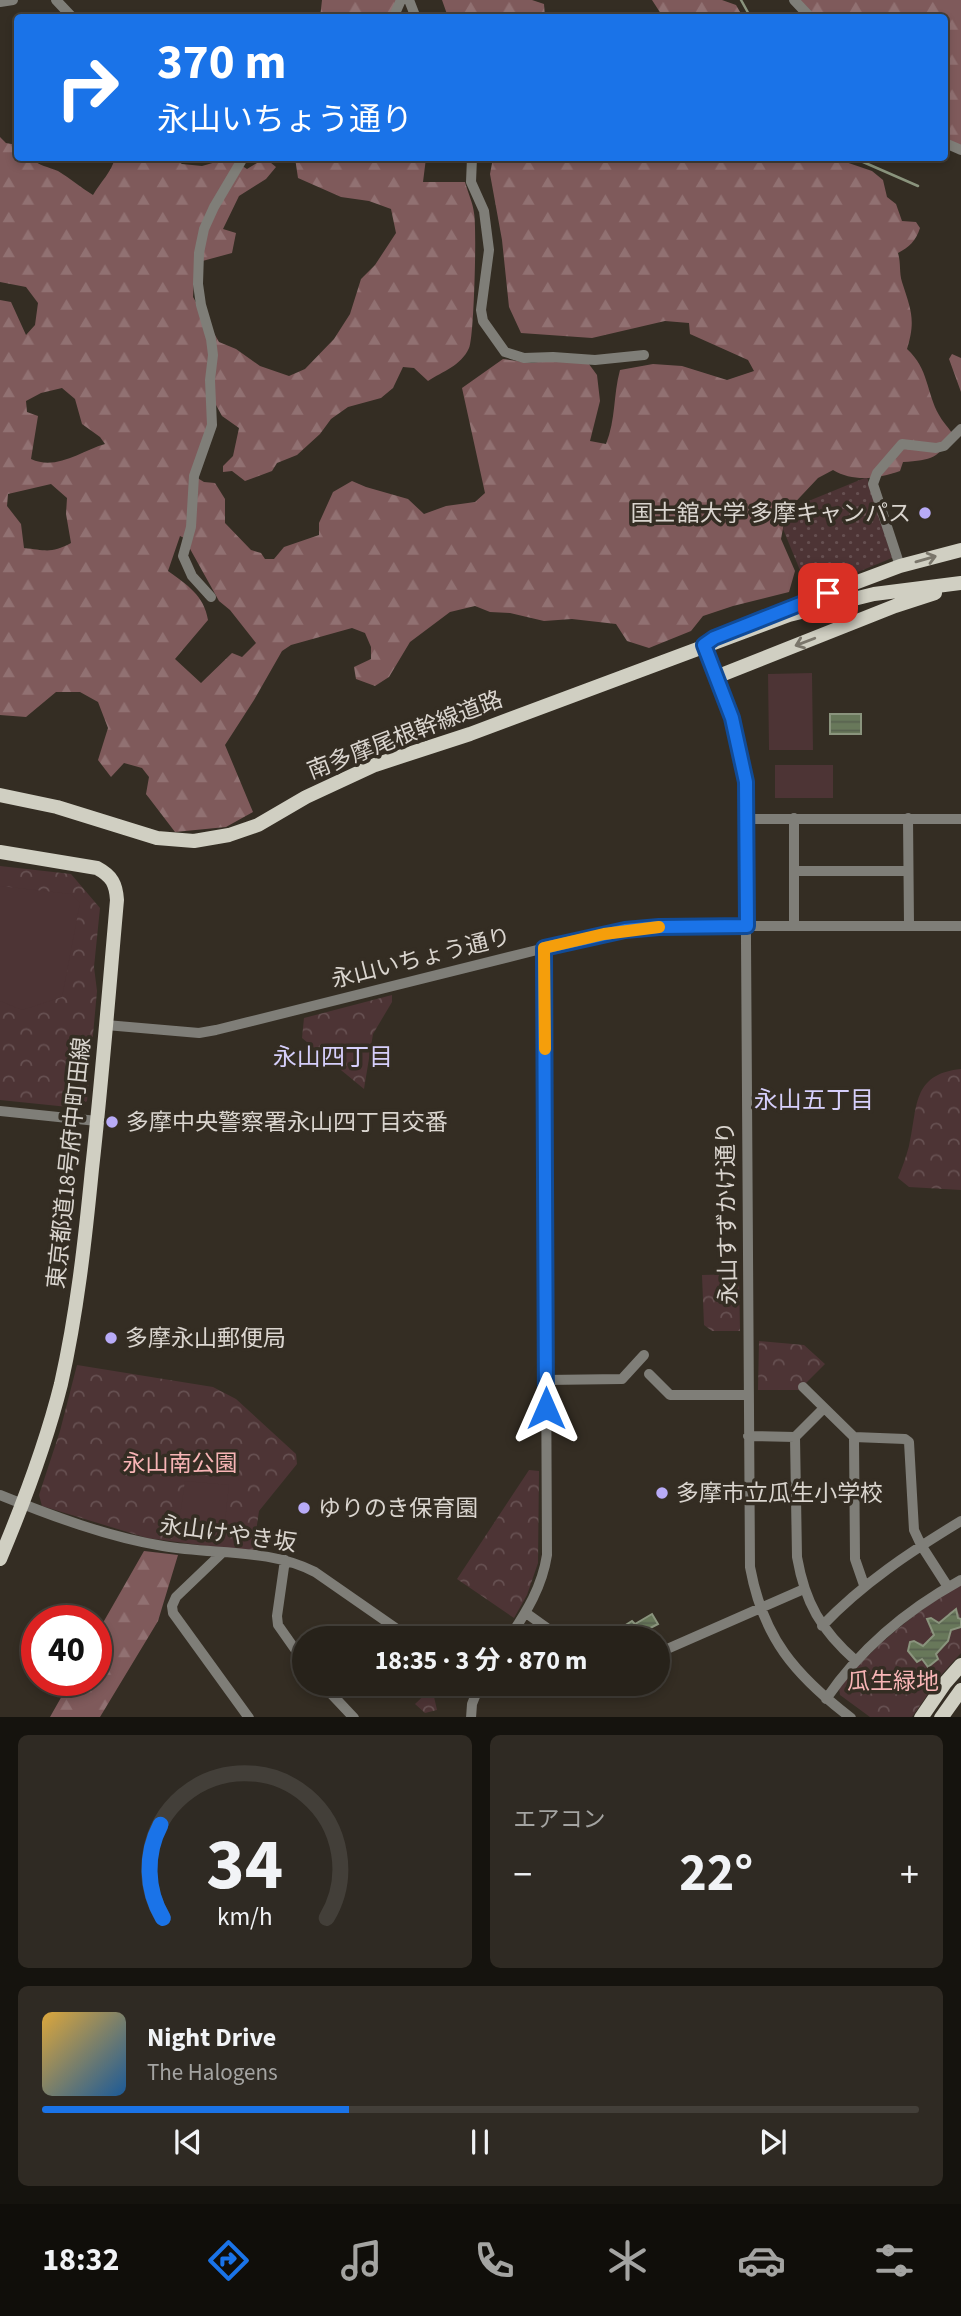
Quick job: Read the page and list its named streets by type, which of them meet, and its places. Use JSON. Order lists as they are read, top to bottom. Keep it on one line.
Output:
{"streets":{"main road":["南多摩尾根幹線道路","東京都道18号府中町田線"],"street":["永山いちょう通り","永山すずかけ通り","永山けやき坂"]},"crossings":[["永山いちょう通り","東京都道18号府中町田線"],["永山いちょう通り","永山すずかけ通り"],["東京都道18号府中町田線","永山けやき坂"]],"districts":["永山四丁目","永山五丁目"],"parks":["永山南公園","瓜生緑地"],"places":["国士舘大学 多摩キャンパス","多摩中央警察署永山四丁目交番","多摩永山郵便局","多摩市立瓜生小学校","ゆりのき保育園"],"page":{"turn":["370 m","永山いちょう通り"],"limit":"40","trip":"18:35 · 3 分 · 870 m","tile":"エアコン","heat":["−","22°","+"],"song":["Night Drive","The Halogens"],"tabs":"18:32","gauge":["34","km/h"]}}
